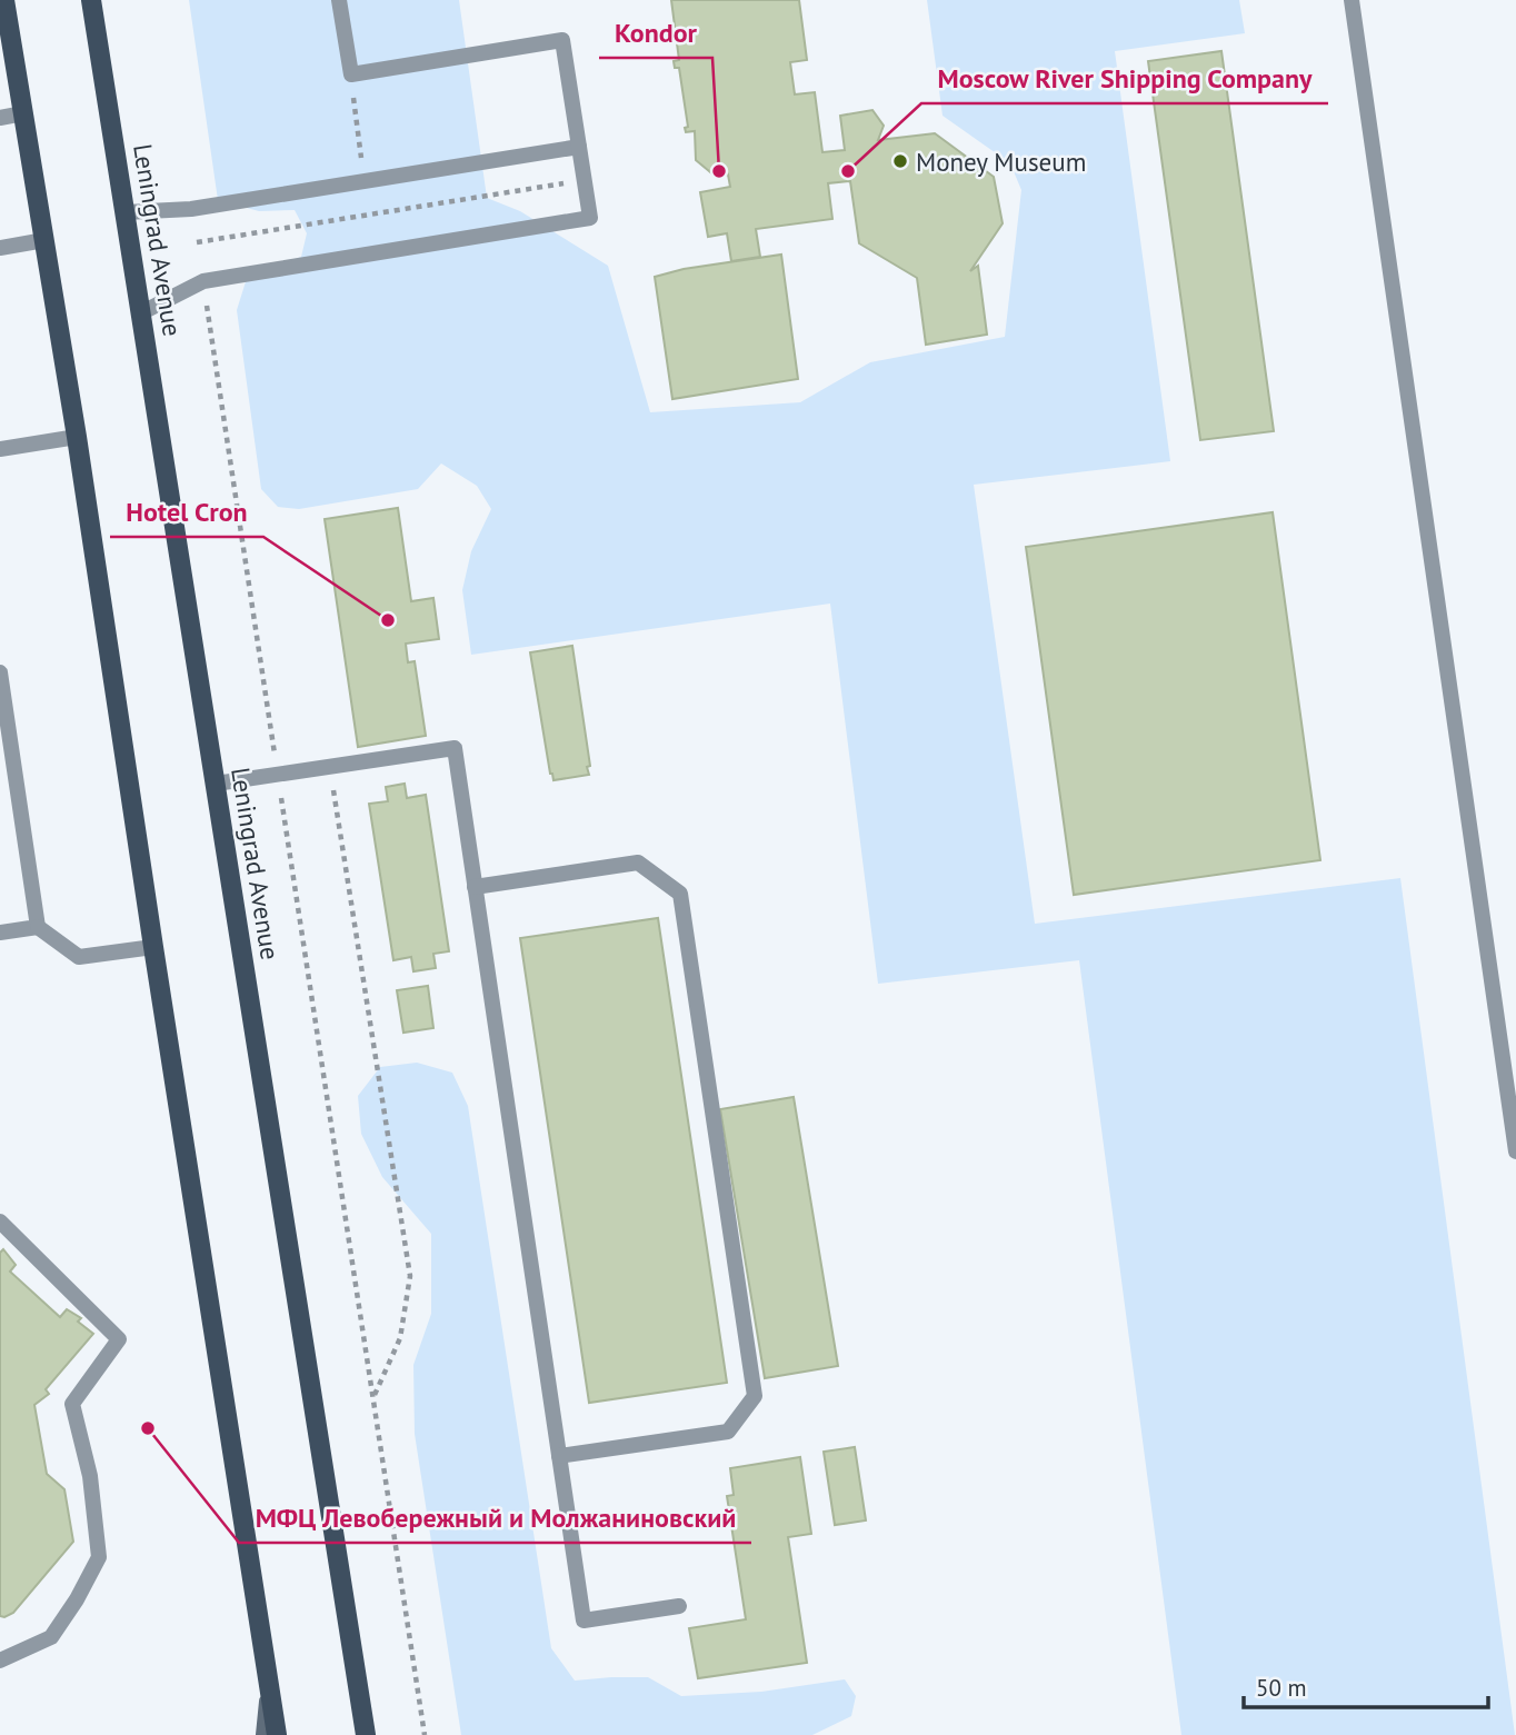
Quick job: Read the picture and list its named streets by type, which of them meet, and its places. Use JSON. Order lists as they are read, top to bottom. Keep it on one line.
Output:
{"streets":{"main road":["Leningrad Avenue"]},"places":["Money Museum","Kondor","Moscow River Shipping Company","Hotel Cron","МФЦ Левобережный и Молжаниновский"],"scale_bar":"50 m"}
